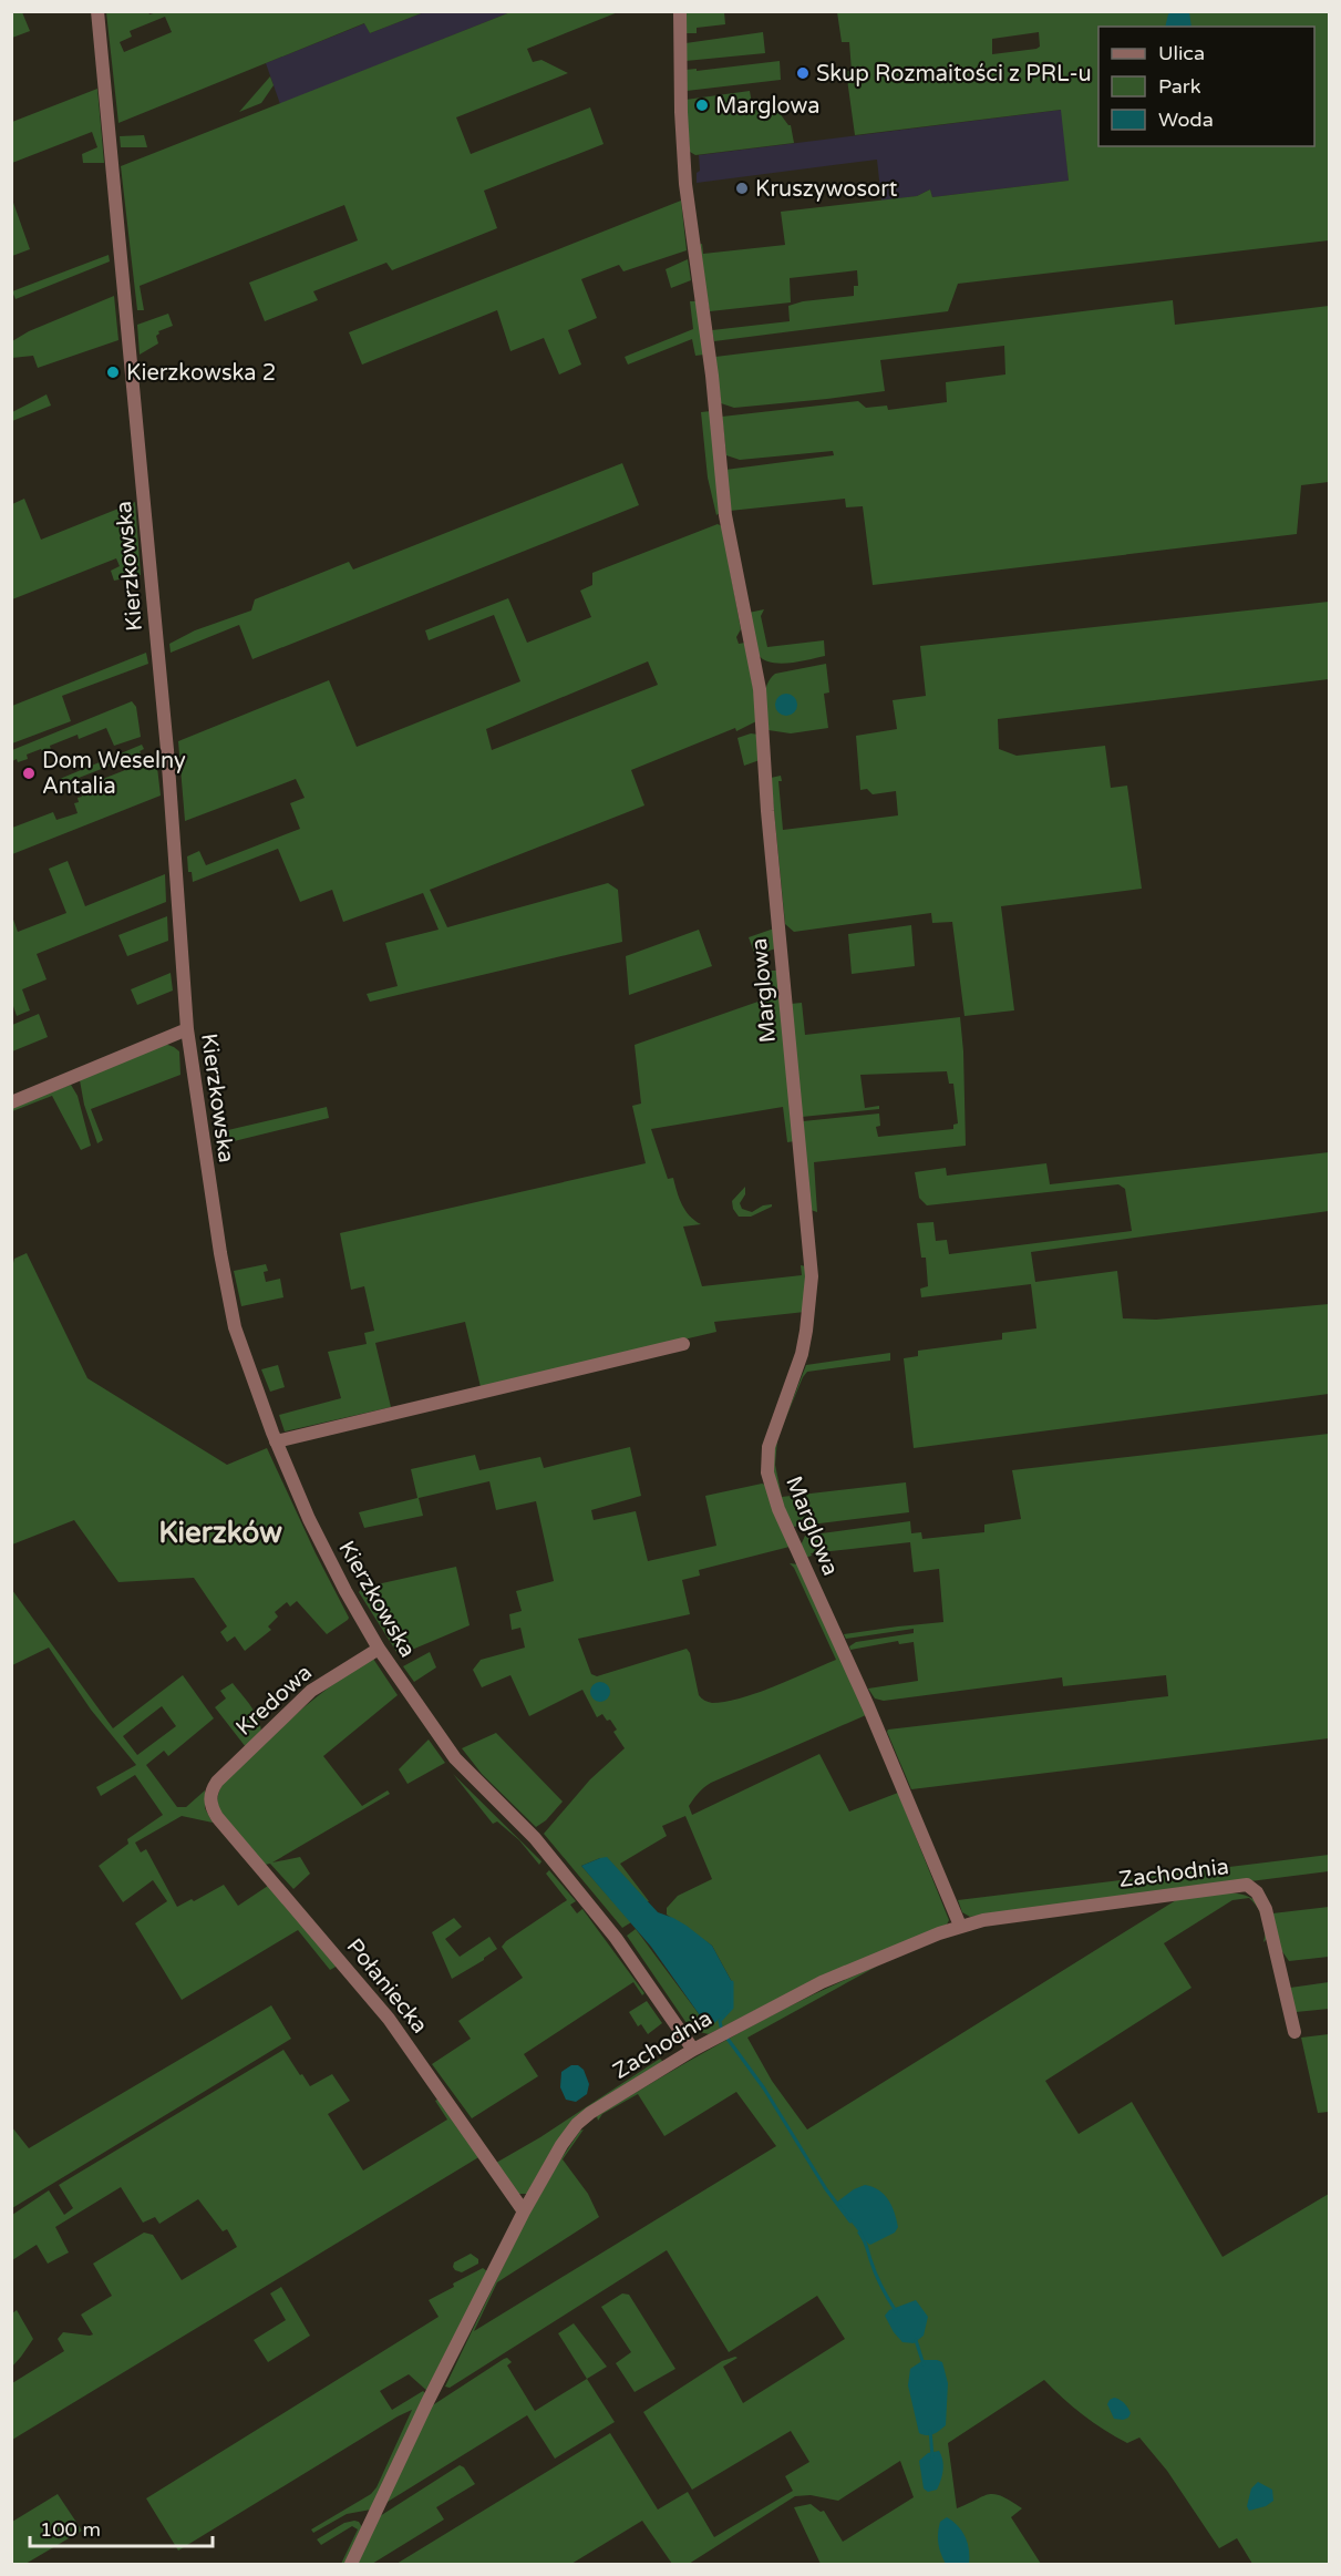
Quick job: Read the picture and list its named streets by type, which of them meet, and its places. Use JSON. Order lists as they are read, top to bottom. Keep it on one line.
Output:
{"streets":{"street":["Kierzkowska","Marglowa","Kredowa","Zachodnia","Połaniecka"]},"crossings":[["Kierzkowska","Kredowa"],["Kierzkowska","Zachodnia"],["Marglowa","Zachodnia"],["Kredowa","Połaniecka"],["Zachodnia","Połaniecka"]],"districts":["Kierzków"],"places":["Skup Rozmaitości z PRL-u","Marglowa","Kruszywosort","Kierzkowska 2","Dom Weselny Antalia"],"legend":["Ulica","Park","Woda"],"scale_bar":"100 m"}
